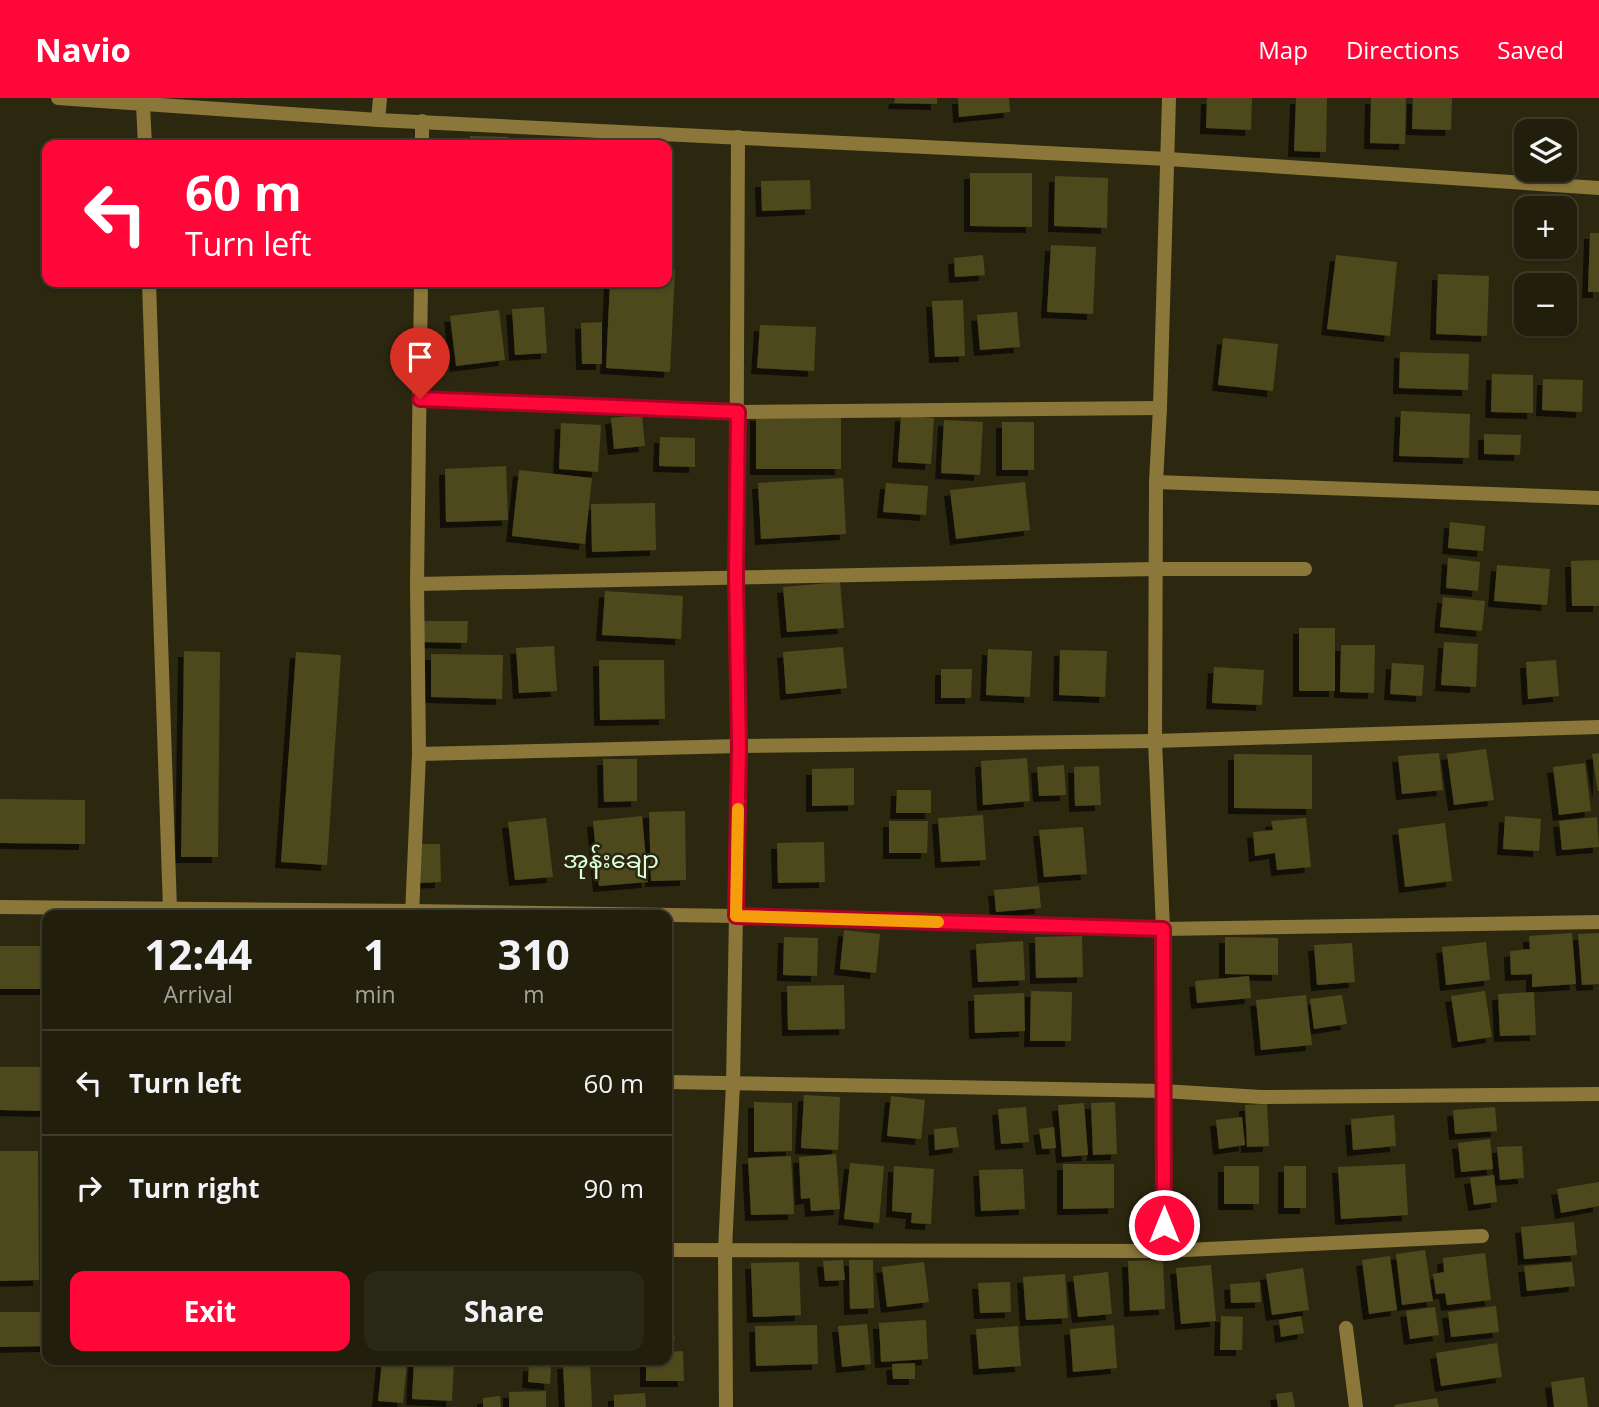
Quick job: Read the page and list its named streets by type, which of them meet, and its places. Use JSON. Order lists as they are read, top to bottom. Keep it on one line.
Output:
{"districts":["အုန်းချော"],"page":{"header":"Navio","nav":["Map","Directions","Saved"],"map_buttons":["+","−"],"turn":["60 m","Turn left"],"eta":["12:44","Arrival","1","min","310","m"],"list":[{"name":"Turn left","value":"60 m"},{"name":"Turn right","value":"90 m"}],"buttons":["Exit","Share"]}}
